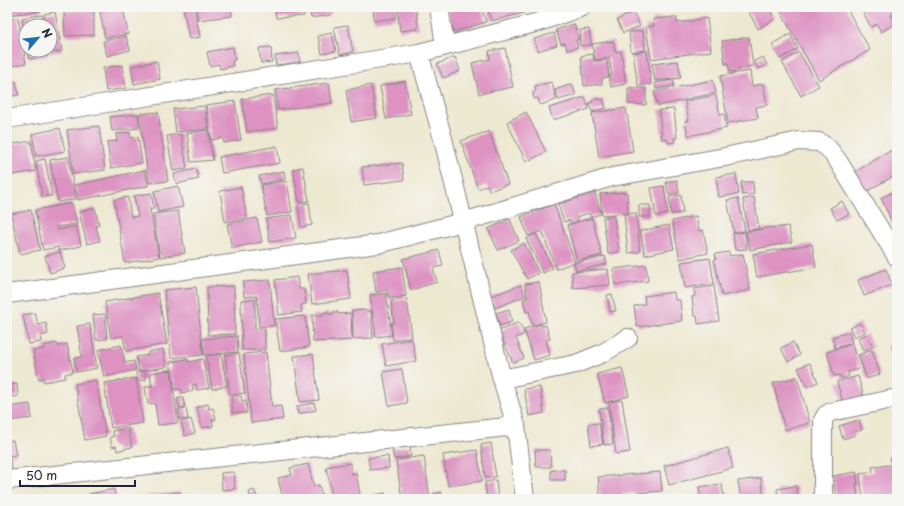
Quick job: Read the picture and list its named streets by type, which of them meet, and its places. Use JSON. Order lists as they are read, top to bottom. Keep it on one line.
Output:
{"scale_bar":"50 m","north":"top right"}
